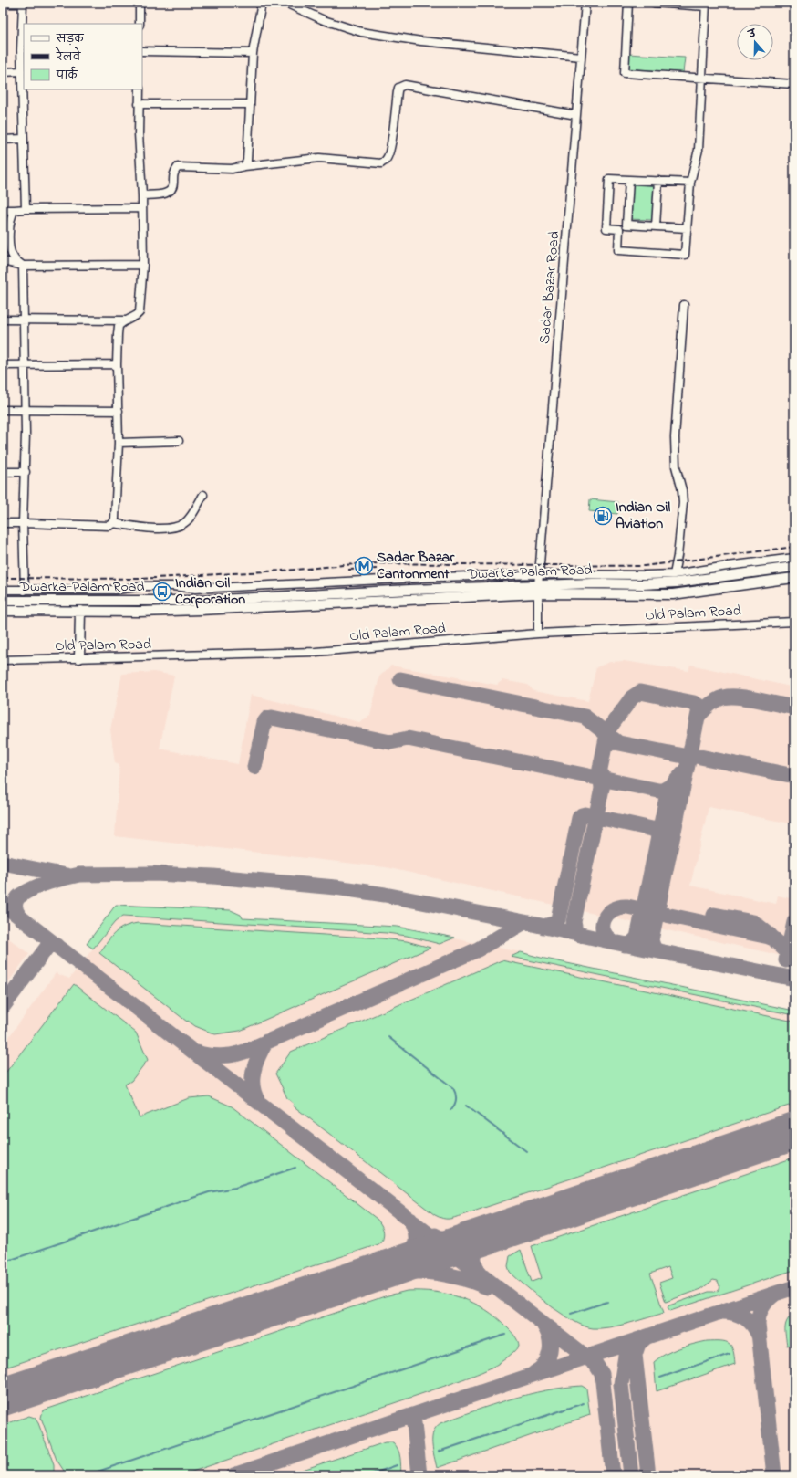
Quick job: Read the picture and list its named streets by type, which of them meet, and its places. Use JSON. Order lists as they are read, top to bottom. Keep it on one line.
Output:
{"streets":{"main road":["Dwarka-Palam Road"],"street":["Sadar Bazar Road","Old Palam Road"]},"crossings":[["Sadar Bazar Road","Dwarka-Palam Road"],["Sadar Bazar Road","Old Palam Road"]],"places":{"fuel station":["Indian Oil Aviation"],"metro station":["Sadar Bazar Cantonment"],"bus stop":["Indian Oil Corporation"]},"legend":["सड़क","रेलवे","पार्क"],"north":"top"}
